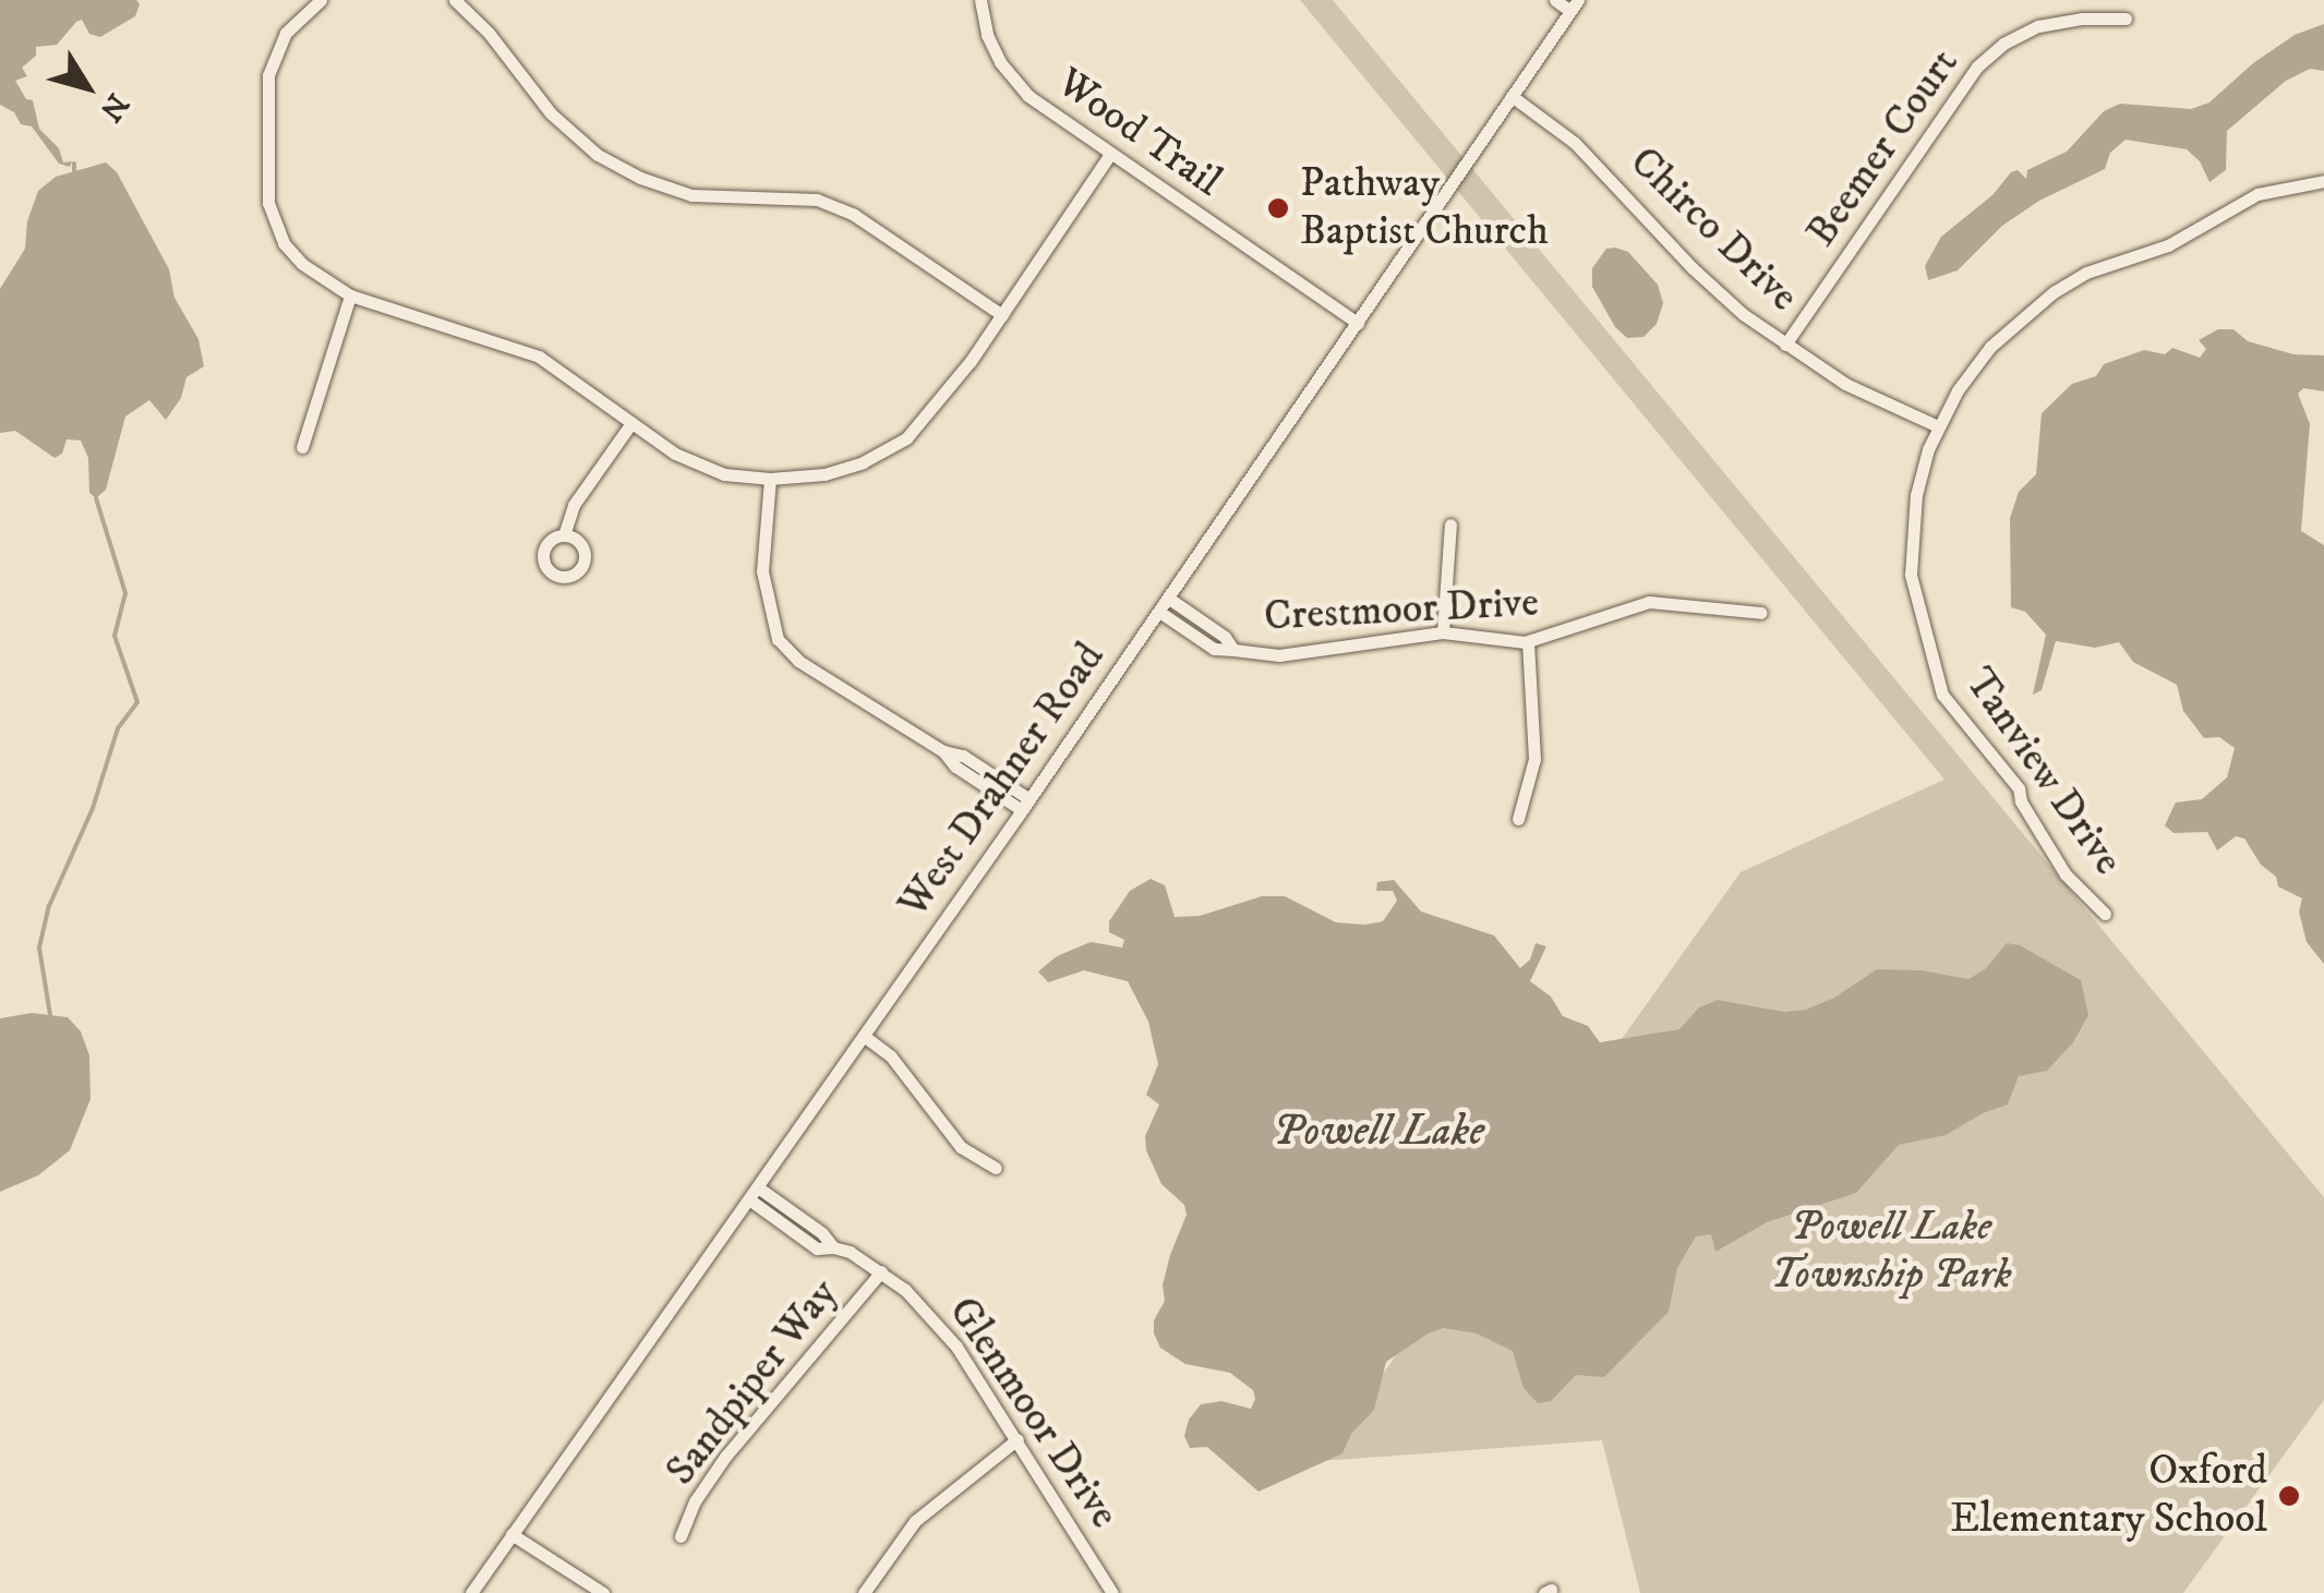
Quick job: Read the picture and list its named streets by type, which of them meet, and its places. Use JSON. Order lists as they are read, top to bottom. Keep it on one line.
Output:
{"streets":{"street":["Wood Trail","Beemer Court","Chirco Drive","Crestmoor Drive","Tanview Drive","West Drahner Road","Sandpiper Way","Glenmoor Drive"]},"crossings":[["Wood Trail","West Drahner Road"],["Beemer Court","Chirco Drive"],["Chirco Drive","Tanview Drive"],["Chirco Drive","West Drahner Road"],["Crestmoor Drive","West Drahner Road"],["West Drahner Road","Glenmoor Drive"],["Sandpiper Way","Glenmoor Drive"]],"water":["Powell Lake"],"parks":["Powell Lake Township Park"],"places":["Pathway Baptist Church","Oxford Elementary School"],"north":"bottom right"}
